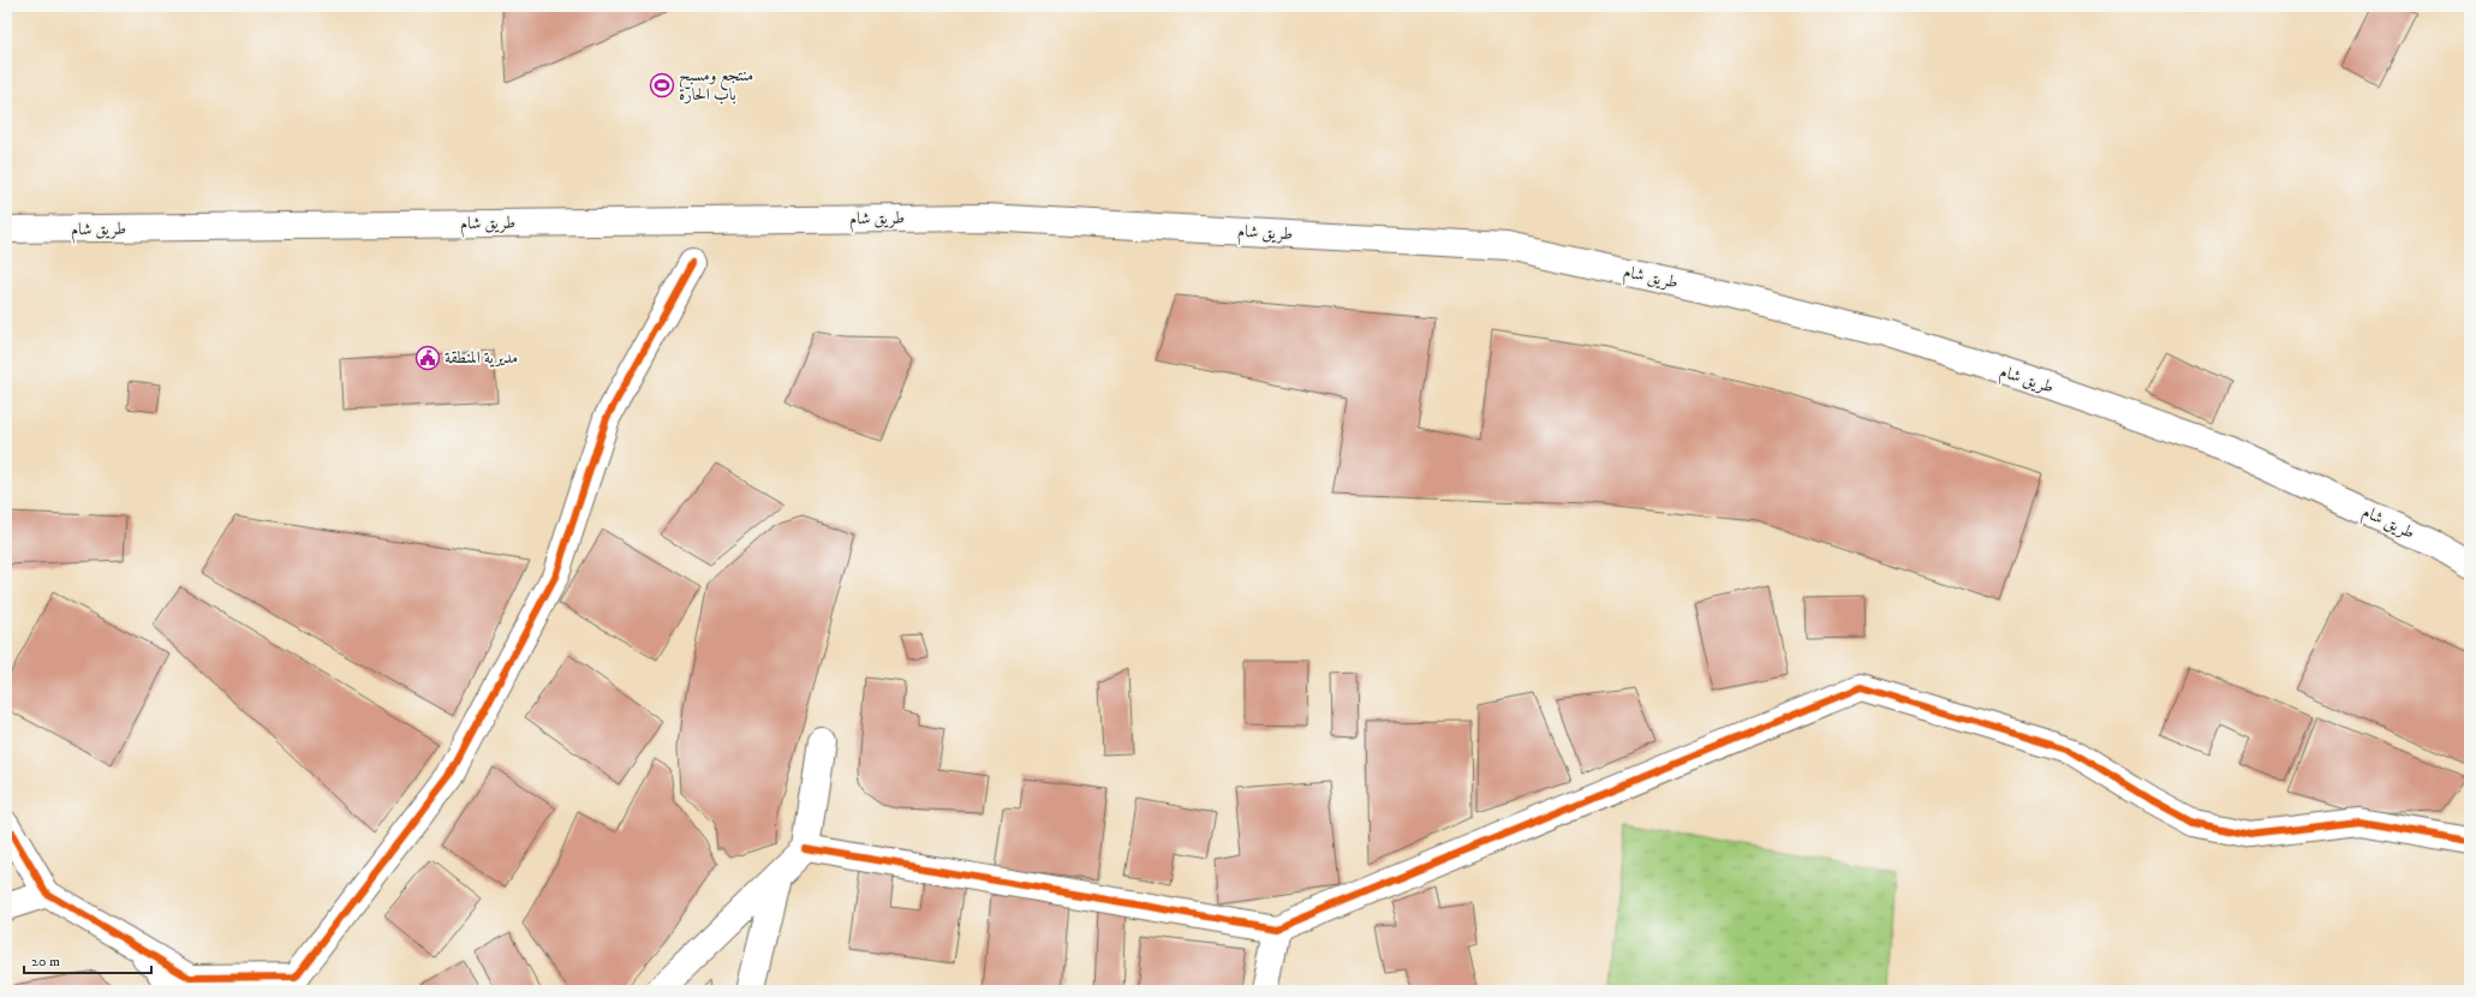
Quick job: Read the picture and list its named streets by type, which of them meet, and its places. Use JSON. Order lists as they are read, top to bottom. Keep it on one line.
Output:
{"streets":{"street":["طريق شام"]},"places":{"sports":["منتجع ومسبح باب الحارة"],"public building":["مديرية المنطقة"]},"scale_bar":"20 m"}
